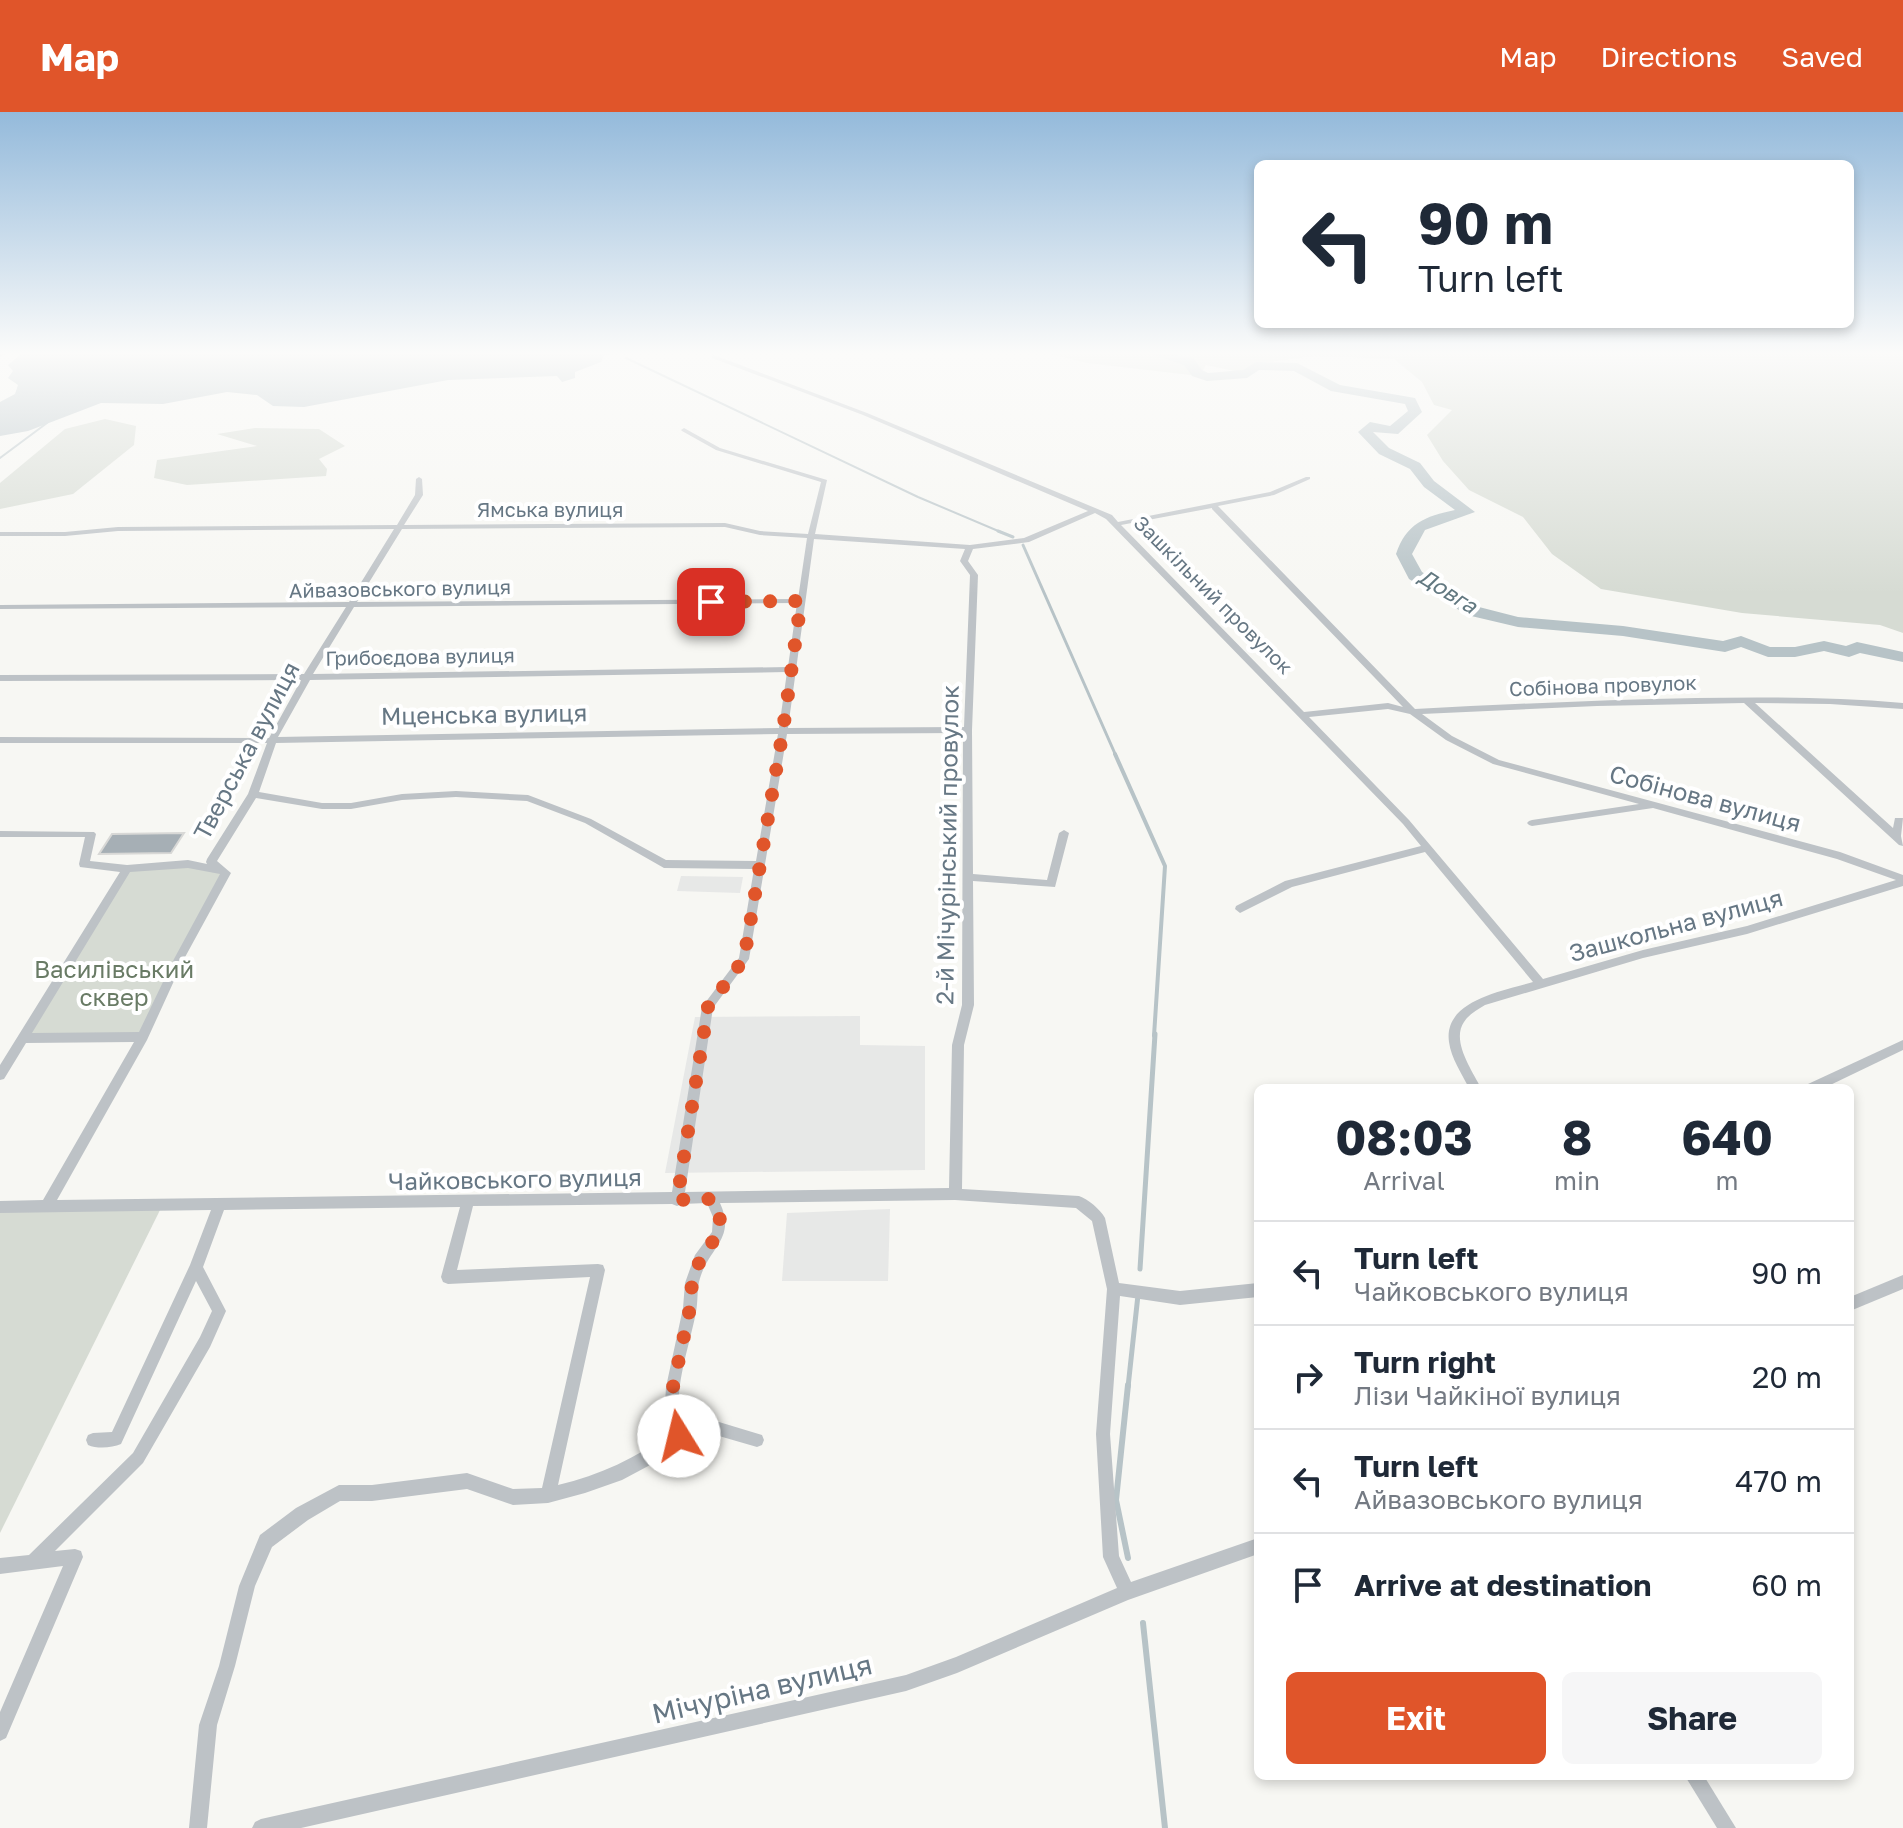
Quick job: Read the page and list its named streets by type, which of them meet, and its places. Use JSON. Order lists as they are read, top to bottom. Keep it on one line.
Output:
{"streets":{"street":["Ямська вулиця","Айвазовського вулиця","Зашкільний провулок","Грибоєдова вулиця","Собінова провулок","Мценська вулиця","Тверська вулиця","Собінова вулиця","2-й Мічурінський провулок","Зашкольна вулиця","Чайковського вулиця","Мічуріна вулиця"]},"crossings":[["Ямська вулиця","Зашкільний провулок"],["Ямська вулиця","Тверська вулиця"],["Ямська вулиця","2-й Мічурінський провулок"],["Айвазовського вулиця","Тверська вулиця"],["Зашкільний провулок","Собінова провулок"],["Зашкільний провулок","Зашкольна вулиця"],["Грибоєдова вулиця","Тверська вулиця"],["Собінова провулок","Собінова вулиця"],["Мценська вулиця","Тверська вулиця"],["Мценська вулиця","2-й Мічурінський провулок"],["Тверська вулиця","Чайковського вулиця"],["Собінова вулиця","Зашкольна вулиця"],["2-й Мічурінський провулок","Чайковського вулиця"]],"water":["Довга"],"parks":["Василівський сквер"],"page":{"header":"Map","nav":["Map","Directions","Saved"],"turn":["90 m","Turn left"],"eta":["08:03","Arrival","8","min","640","m"],"list":[{"name":"Turn left","note":"Чайковського вулиця","value":"90 m"},{"name":"Turn right","note":"Лізи Чайкіної вулиця","value":"20 m"},{"name":"Turn left","note":"Айвазовського вулиця","value":"470 m"},{"name":"Arrive at destination","value":"60 m"}],"buttons":["Exit","Share"]}}
